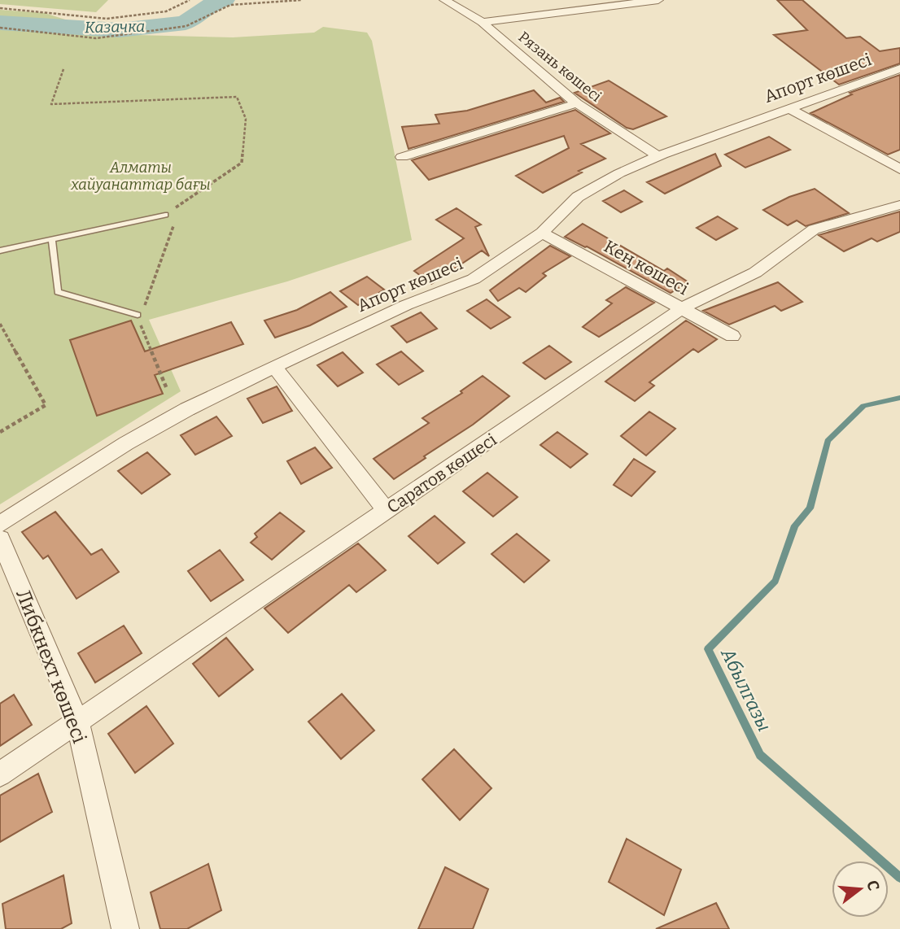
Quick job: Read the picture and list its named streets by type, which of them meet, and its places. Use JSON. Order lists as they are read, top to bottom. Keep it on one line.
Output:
{"streets":{"street":["Рязань көшесі","Апорт көшесі","Кең көшесі","Саратов көшесі","Либкнехт көшесі"]},"crossings":[["Рязань көшесі","Апорт көшесі"],["Апорт көшесі","Кең көшесі"],["Кең көшесі","Саратов көшесі"],["Саратов көшесі","Либкнехт көшесі"]],"water":["Казачка","Абылгазы"],"parks":["Алматы хайуанаттар бағы"],"north":"right"}
